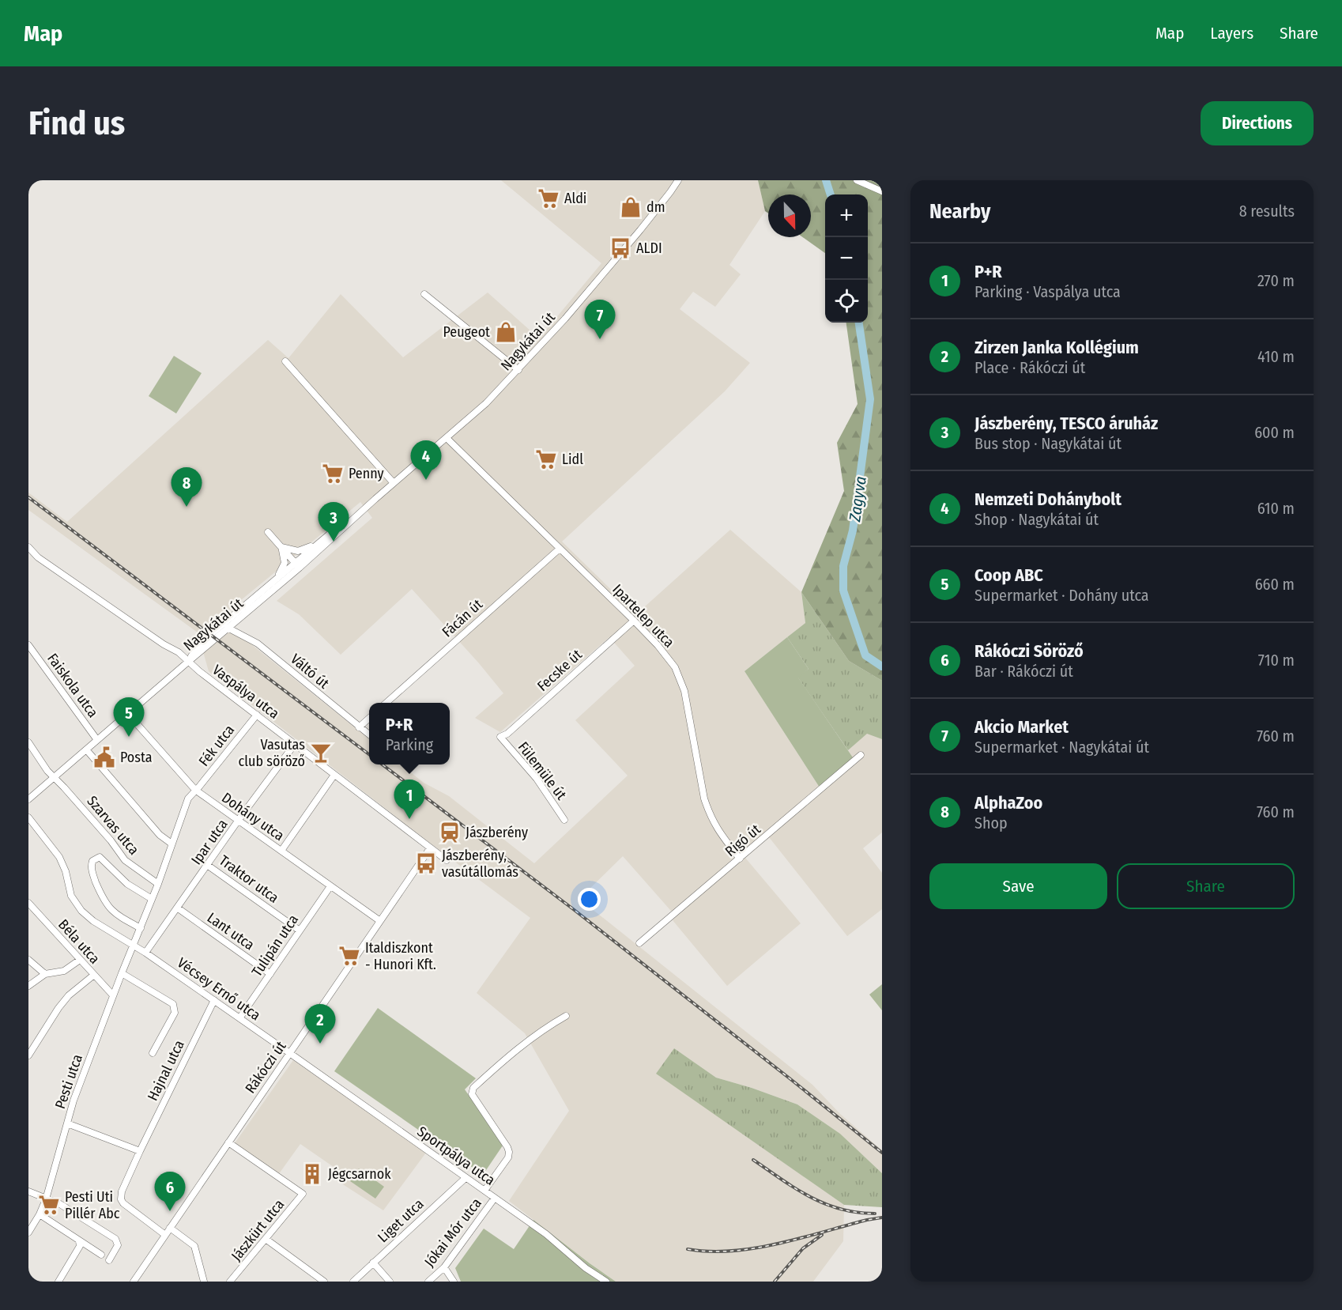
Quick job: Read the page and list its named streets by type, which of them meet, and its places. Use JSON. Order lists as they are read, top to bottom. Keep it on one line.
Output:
{"streets":{"street":["Nagykátai út","Ipartelep utca","Fácán út","Fecske út","Váltó út","Faiskola utca","Vaspálya utca","Fék utca","Fülemüle út","Dohány utca","Szarvas utca","Rigó út","Ipar utca","Traktor utca","Lant utca","Béla utca","Tulipán utca","Vécsey Ernő utca","Rákóczi út","Hajnal utca","Pesti utca","Sportpálya utca","Liget utca","Jászkürt utca","Jókai Mór utca"]},"crossings":[["Nagykátai út","Ipartelep utca"],["Nagykátai út","Váltó út"],["Nagykátai út","Vaspálya utca"],["Ipartelep utca","Fácán út"],["Ipartelep utca","Fecske út"],["Ipartelep utca","Rigó út"],["Fecske út","Fülemüle út"],["Vaspálya utca","Fék utca"],["Vaspálya utca","Ipar utca"],["Vaspálya utca","Rákóczi út"],["Fék utca","Dohány utca"],["Fék utca","Pesti utca"],["Dohány utca","Ipar utca"],["Dohány utca","Tulipán utca"],["Dohány utca","Rákóczi út"],["Dohány utca","Pesti utca"],["Szarvas utca","Pesti utca"],["Ipar utca","Traktor utca"],["Ipar utca","Lant utca"],["Ipar utca","Vécsey Ernő utca"],["Traktor utca","Tulipán utca"],["Lant utca","Tulipán utca"],["Béla utca","Pesti utca"],["Tulipán utca","Vécsey Ernő utca"],["Vécsey Ernő utca","Rákóczi út"],["Vécsey Ernő utca","Hajnal utca"],["Vécsey Ernő utca","Pesti utca"],["Vécsey Ernő utca","Sportpálya utca"],["Rákóczi út","Hajnal utca"],["Rákóczi út","Sportpálya utca"],["Rákóczi út","Jászkürt utca"],["Sportpálya utca","Liget utca"],["Sportpálya utca","Jókai Mór utca"]],"water":["Zagyva"],"places":{"supermarket":["Aldi","Lidl","Penny","Italdiszkont - Hunori Kft.","Pesti Uti Pillér Abc"],"shop":["dm","Peugeot"],"bus stop":["ALDI","Jászberény, vasútállomás"],"bar":["Vasutas club söröző"],"public building":["Posta"],"station":["Jászberény"],"building":["Jégcsarnok"]},"north":"bottom","page":{"header":"Map","nav":["Map","Layers","Share"],"buttons":["Directions",["Save","Share"]],"title":"Find us","heading":["Nearby","8 results"],"map_buttons":["+","−"],"list":[{"mark":"1","name":"P+R","note":"Parking · Vaspálya utca","value":"270 m"},{"mark":"2","name":"Zirzen Janka Kollégium","note":"Place · Rákóczi út","value":"410 m"},{"mark":"3","name":"Jászberény, TESCO áruház","note":"Bus stop · Nagykátai út","value":"600 m"},{"mark":"4","name":"Nemzeti Dohánybolt","note":"Shop · Nagykátai út","value":"610 m"},{"mark":"5","name":"Coop ABC","note":"Supermarket · Dohány utca","value":"660 m"},{"mark":"6","name":"Rákóczi Söröző","note":"Bar · Rákóczi út","value":"710 m"},{"mark":"7","name":"Akcio Market","note":"Supermarket · Nagykátai út","value":"760 m"},{"mark":"8","name":"AlphaZoo","note":"Shop","value":"760 m"}],"pins":["7","4","8","3","5","1","2","6"],"popup":["P+R","Parking"]}}
